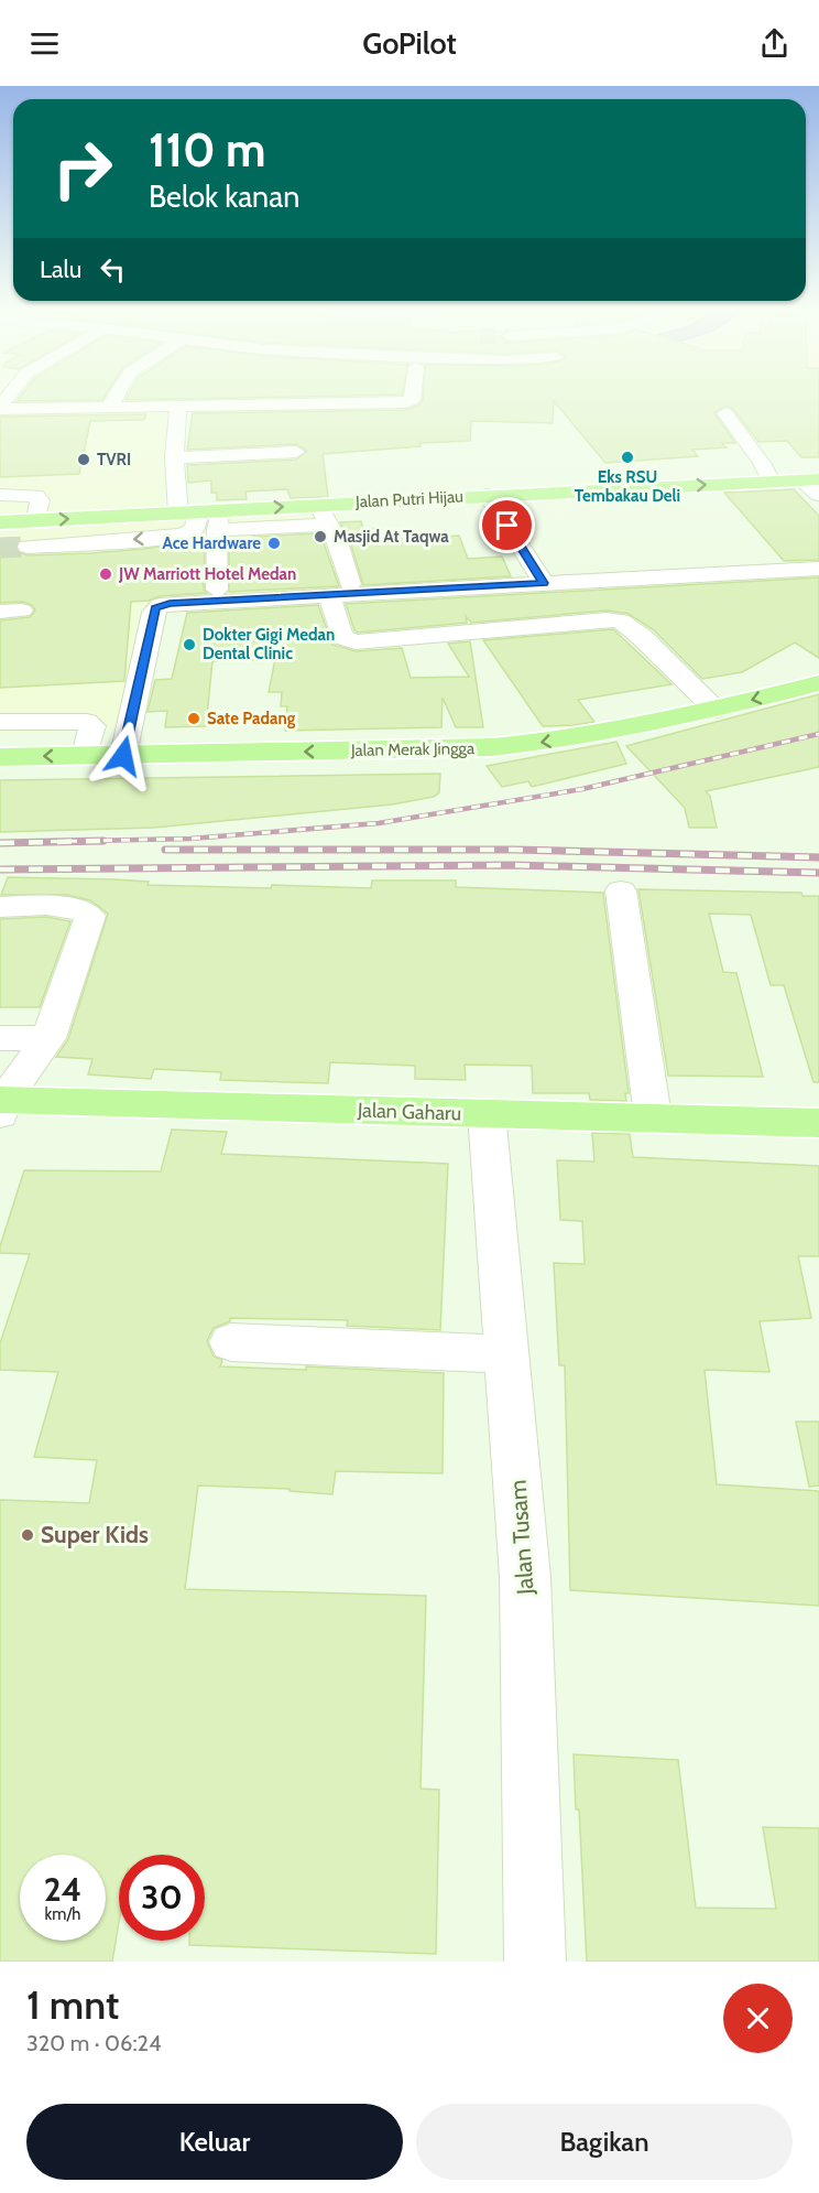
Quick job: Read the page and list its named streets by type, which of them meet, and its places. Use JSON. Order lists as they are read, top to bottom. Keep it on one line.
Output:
{"streets":{"main road":["Jalan Putri Hijau","Jalan Merak Jingga","Jalan Gaharu"],"street":["Jalan Tusam"]},"crossings":[["Jalan Gaharu","Jalan Tusam"]],"one_way":["Jalan Putri Hijau","Jalan Merak Jingga"],"places":["Eks RSU Tembakau Deli","TVRI","Masjid At Taqwa","Ace Hardware","JW Marriott Hotel Medan","Dokter Gigi Medan Dental Clinic","Sate Padang","Super Kids"],"page":{"header":"GoPilot","turn":["110 m","Belok kanan"],"then":"Lalu","speed":"24 km/h","limit":"30","heading":["1 mnt","320 m · 06:24"],"buttons":["Keluar","Bagikan"]}}
